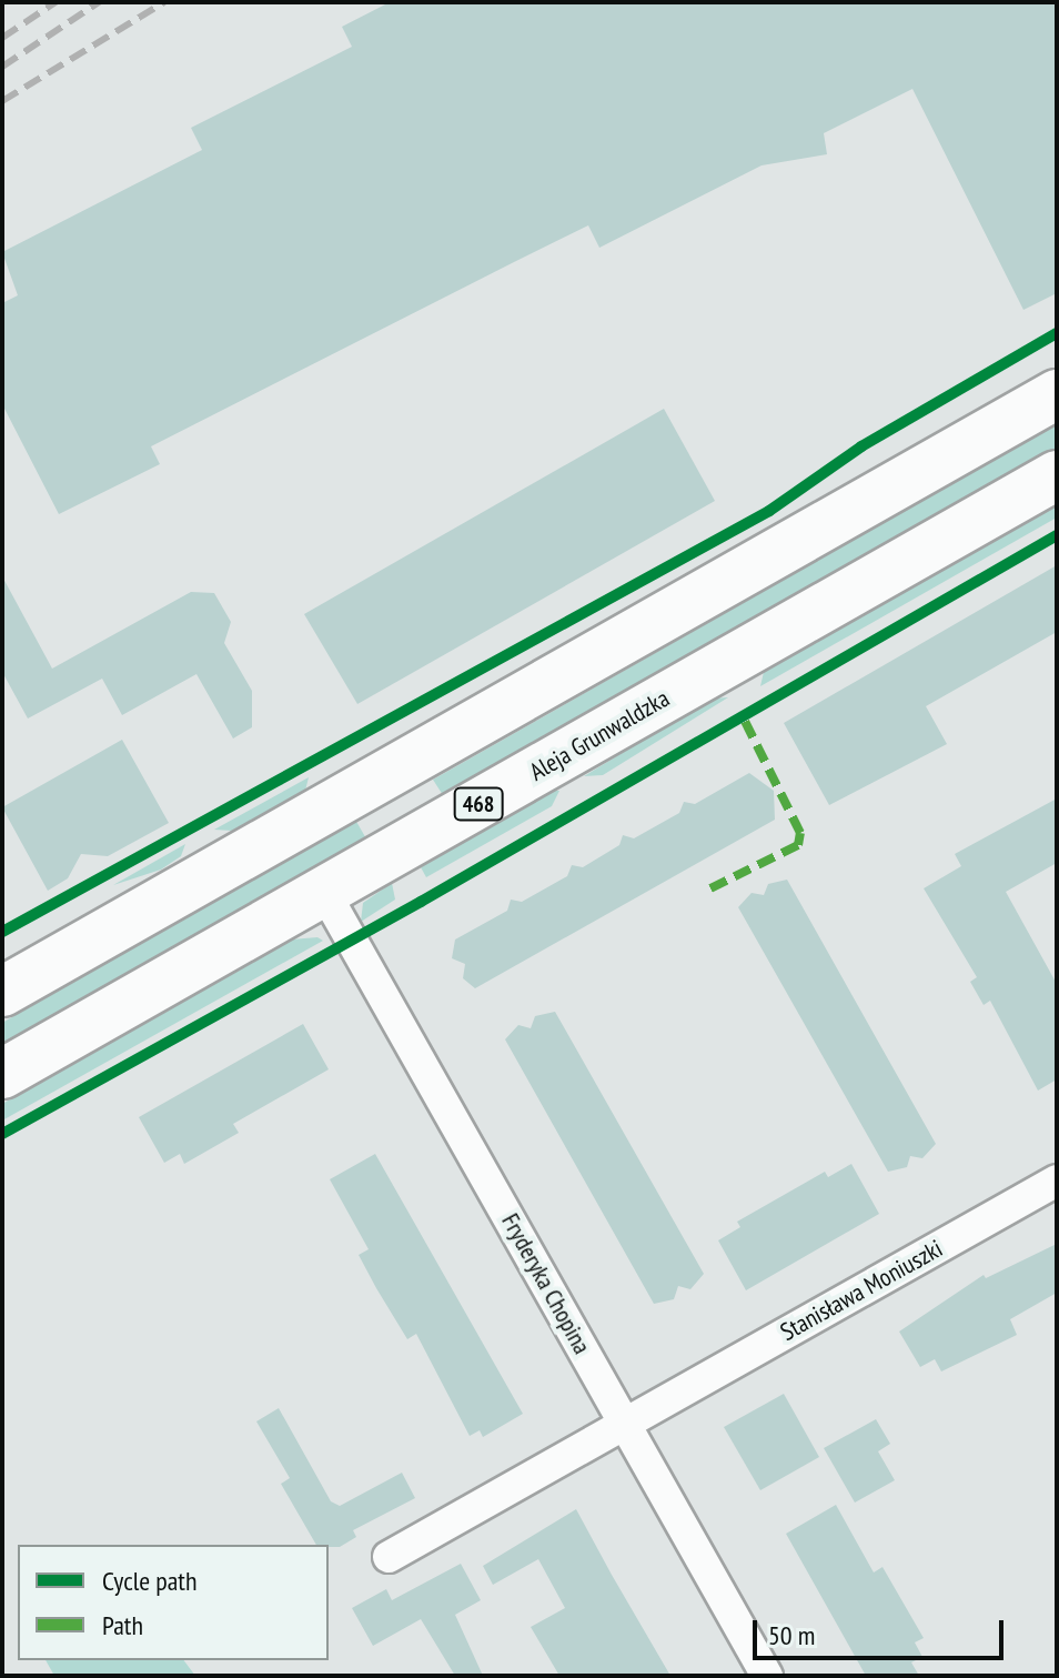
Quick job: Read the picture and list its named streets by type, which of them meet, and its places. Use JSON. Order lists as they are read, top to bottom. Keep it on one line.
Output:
{"streets":{"main road":["Aleja Grunwaldzka","468"],"street":["Fryderyka Chopina","Stanisława Moniuszki"]},"crossings":[["Aleja Grunwaldzka","Fryderyka Chopina"],["Fryderyka Chopina","Stanisława Moniuszki"]],"legend":["Cycle path","Path"],"scale_bar":"50 m"}
